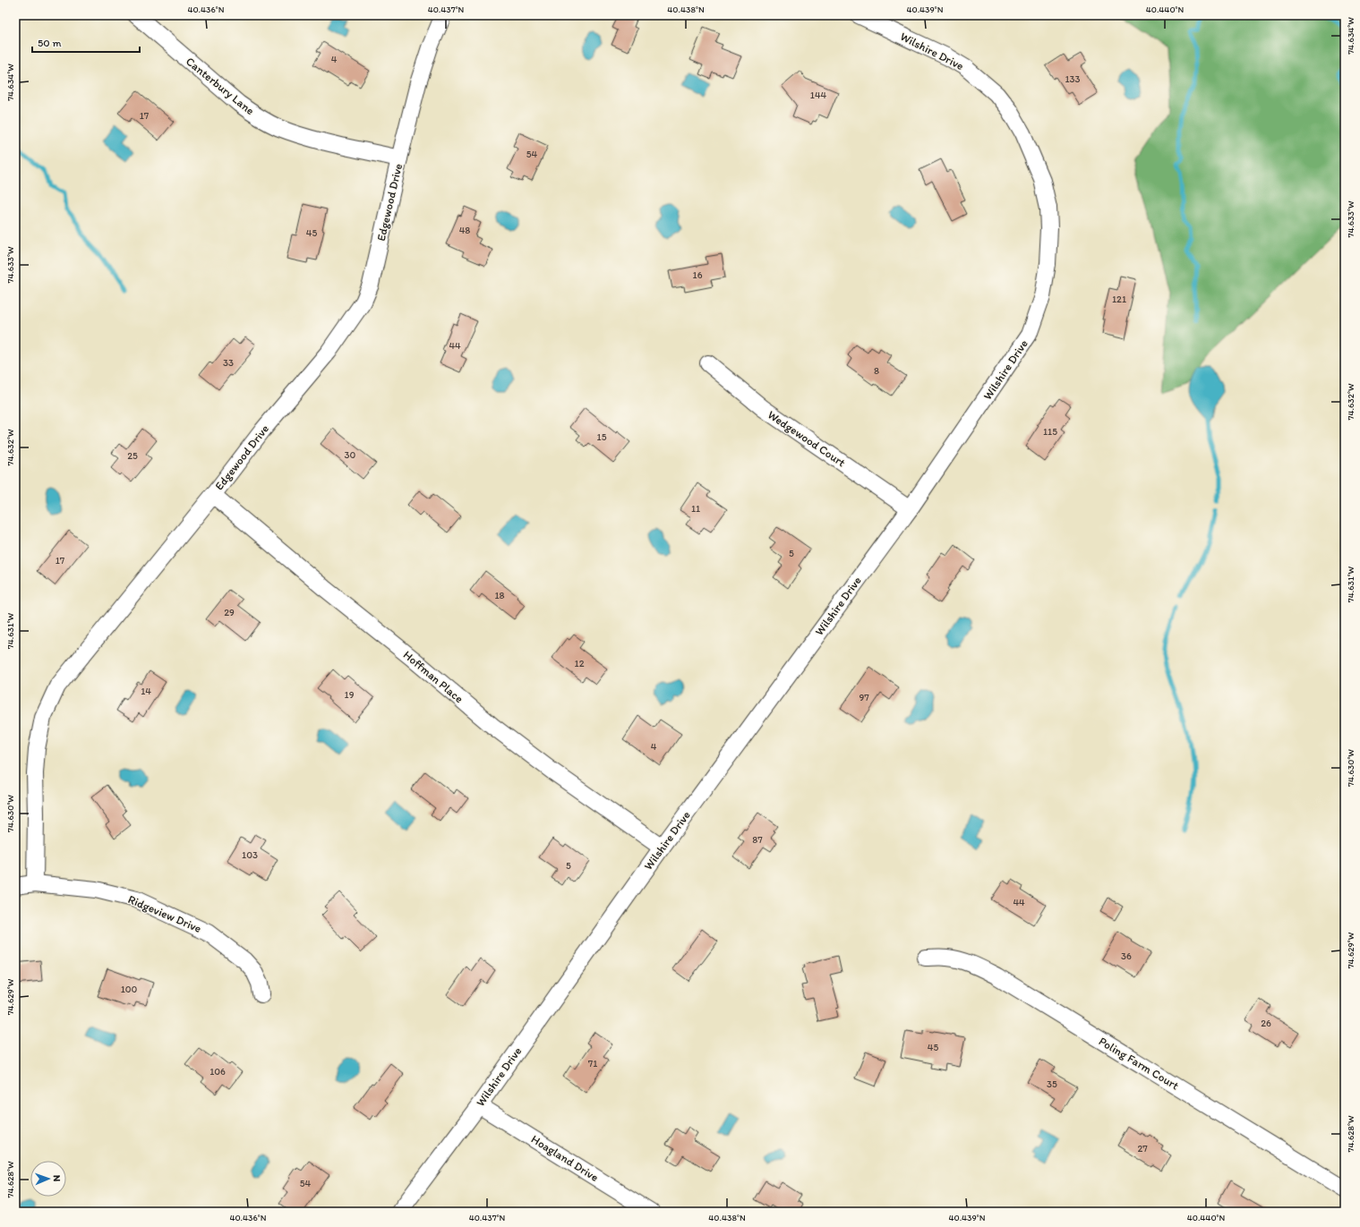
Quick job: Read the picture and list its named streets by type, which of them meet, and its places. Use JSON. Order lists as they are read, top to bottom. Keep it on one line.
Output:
{"streets":{"street":["Wilshire Drive","Canterbury Lane","Edgewood Drive","Wedgewood Court","Hoffman Place","Ridgeview Drive","Poling Farm Court","Hoagland Drive"]},"crossings":[["Wilshire Drive","Wedgewood Court"],["Wilshire Drive","Hoffman Place"],["Wilshire Drive","Hoagland Drive"],["Canterbury Lane","Edgewood Drive"],["Edgewood Drive","Hoffman Place"],["Edgewood Drive","Ridgeview Drive"]],"house_numbers":["4","133","144","17","54","48","45","16","121","44","33","8","115","15","30","25","11","5","17","18","29","12","14","19","97","4","87","103","5","44","36","100","26","45","71","106","35","27","54"],"scale_bar":"50 m","north":"right","coordinates":["40.436°N","40.437°N","40.438°N","40.439°N","40.440°N","74.634°W","74.633°W","74.632°W","74.631°W","74.630°W","74.629°W","74.628°W"]}
